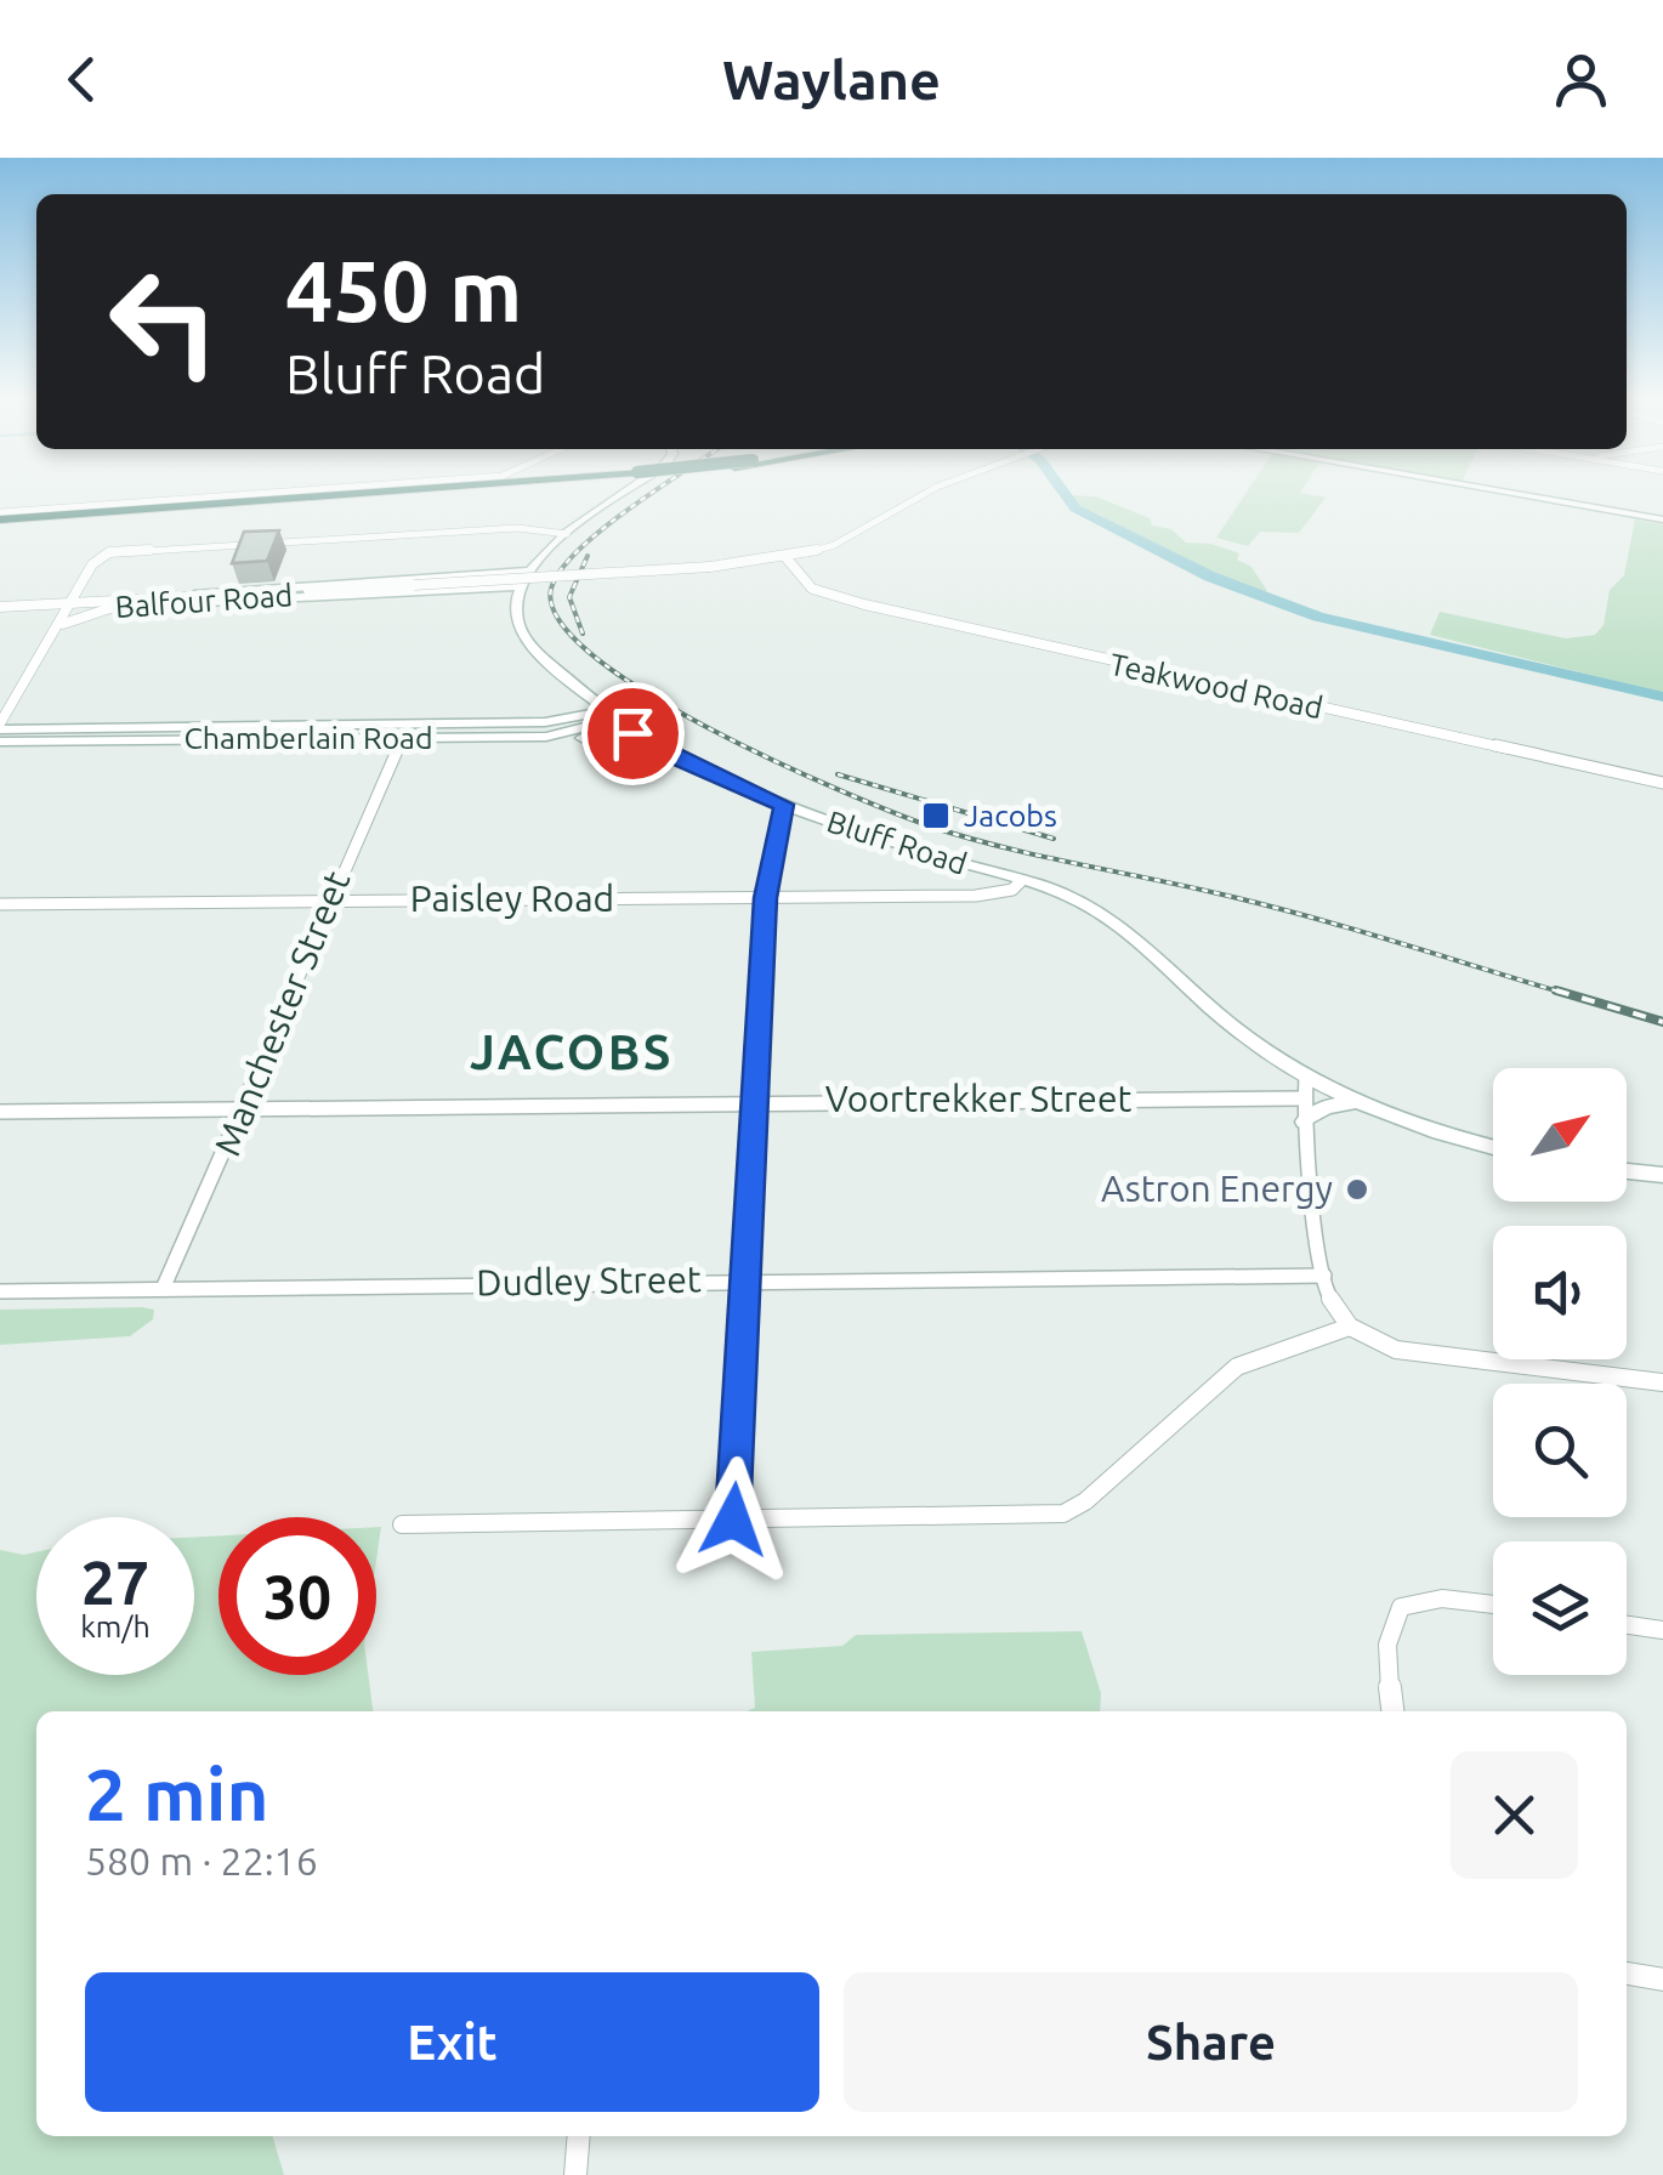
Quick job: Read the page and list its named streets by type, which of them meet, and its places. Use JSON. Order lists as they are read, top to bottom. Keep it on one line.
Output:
{"streets":{"main road":["Chamberlain Road","Bluff Road"],"street":["Balfour Road","Teakwood Road","Paisley Road","Manchester Street","Voortrekker Street","Dudley Street"]},"crossings":[["Balfour Road","Teakwood Road"],["Chamberlain Road","Bluff Road"],["Chamberlain Road","Manchester Street"],["Bluff Road","Paisley Road"],["Paisley Road","Manchester Street"],["Manchester Street","Voortrekker Street"],["Manchester Street","Dudley Street"]],"districts":["JACOBS"],"places":{"transit":["Jacobs"],"other":["Astron Energy"]},"north":"top right","page":{"header":"Waylane","turn":["450 m","Bluff Road"],"speed":"27 km/h","limit":"30","heading":["2 min","580 m · 22:16"],"buttons":["Exit","Share"]}}
